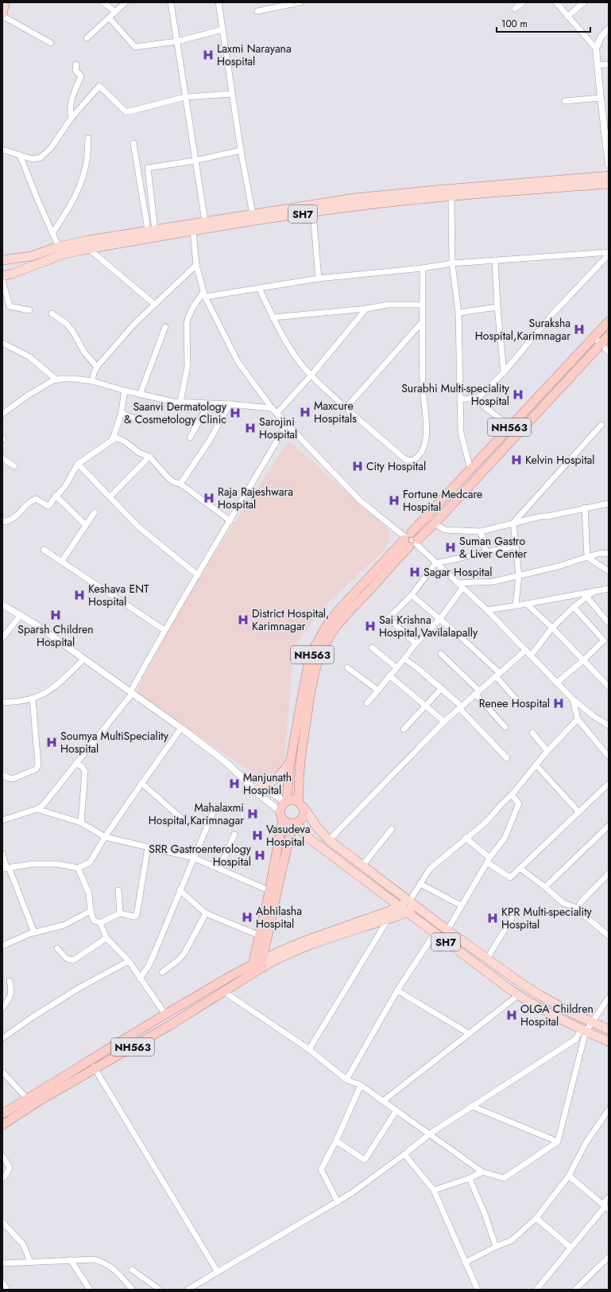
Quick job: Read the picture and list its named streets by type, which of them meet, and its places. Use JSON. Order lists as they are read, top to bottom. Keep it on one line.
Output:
{"streets":{"highway":["NH563"],"main road":["SH7"]},"crossings":[["SH7","NH563"]],"places":{"hospital":["Laxmi Narayana Hospital","Suraksha Hospital,Karimnagar","Surabhi Multi-speciality Hospital","Maxcure Hospitals","Saanvi Dermatology & Cosmetology Clinic","Sarojini Hospital","Kelvin Hospital","City Hospital","Raja Rajeshwara Hospital","Fortune Medcare Hospital","Suman Gastro & Liver Center","Sagar Hospital","Keshava ENT Hospital","Sparsh Children Hospital","District Hospital, Karimnagar","Sai Krishna Hospital,Vavilalapally","Renee Hospital","Soumya MultiSpeciality Hospital","Manjunath Hospital","Mahalaxmi Hospital,Karimnagar","Vasudeva Hospital","SRR Gastroenterology Hospital","Abhilasha Hospital","KPR Multi-speciality Hospital","OLGA Children Hospital"]},"scale_bar":"100 m"}
